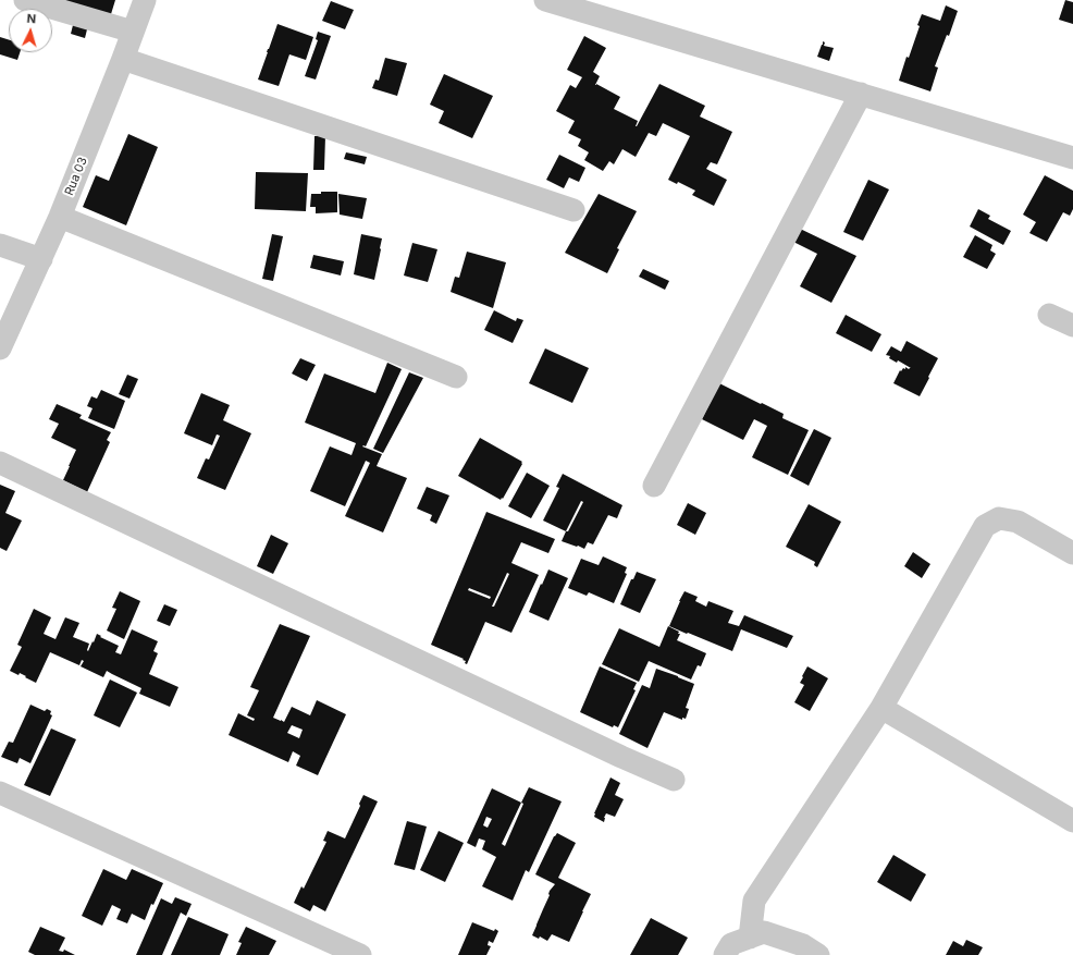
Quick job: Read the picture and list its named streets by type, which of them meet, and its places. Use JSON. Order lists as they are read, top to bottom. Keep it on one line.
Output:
{"streets":{"street":["Rua 03"]},"north":"top"}
